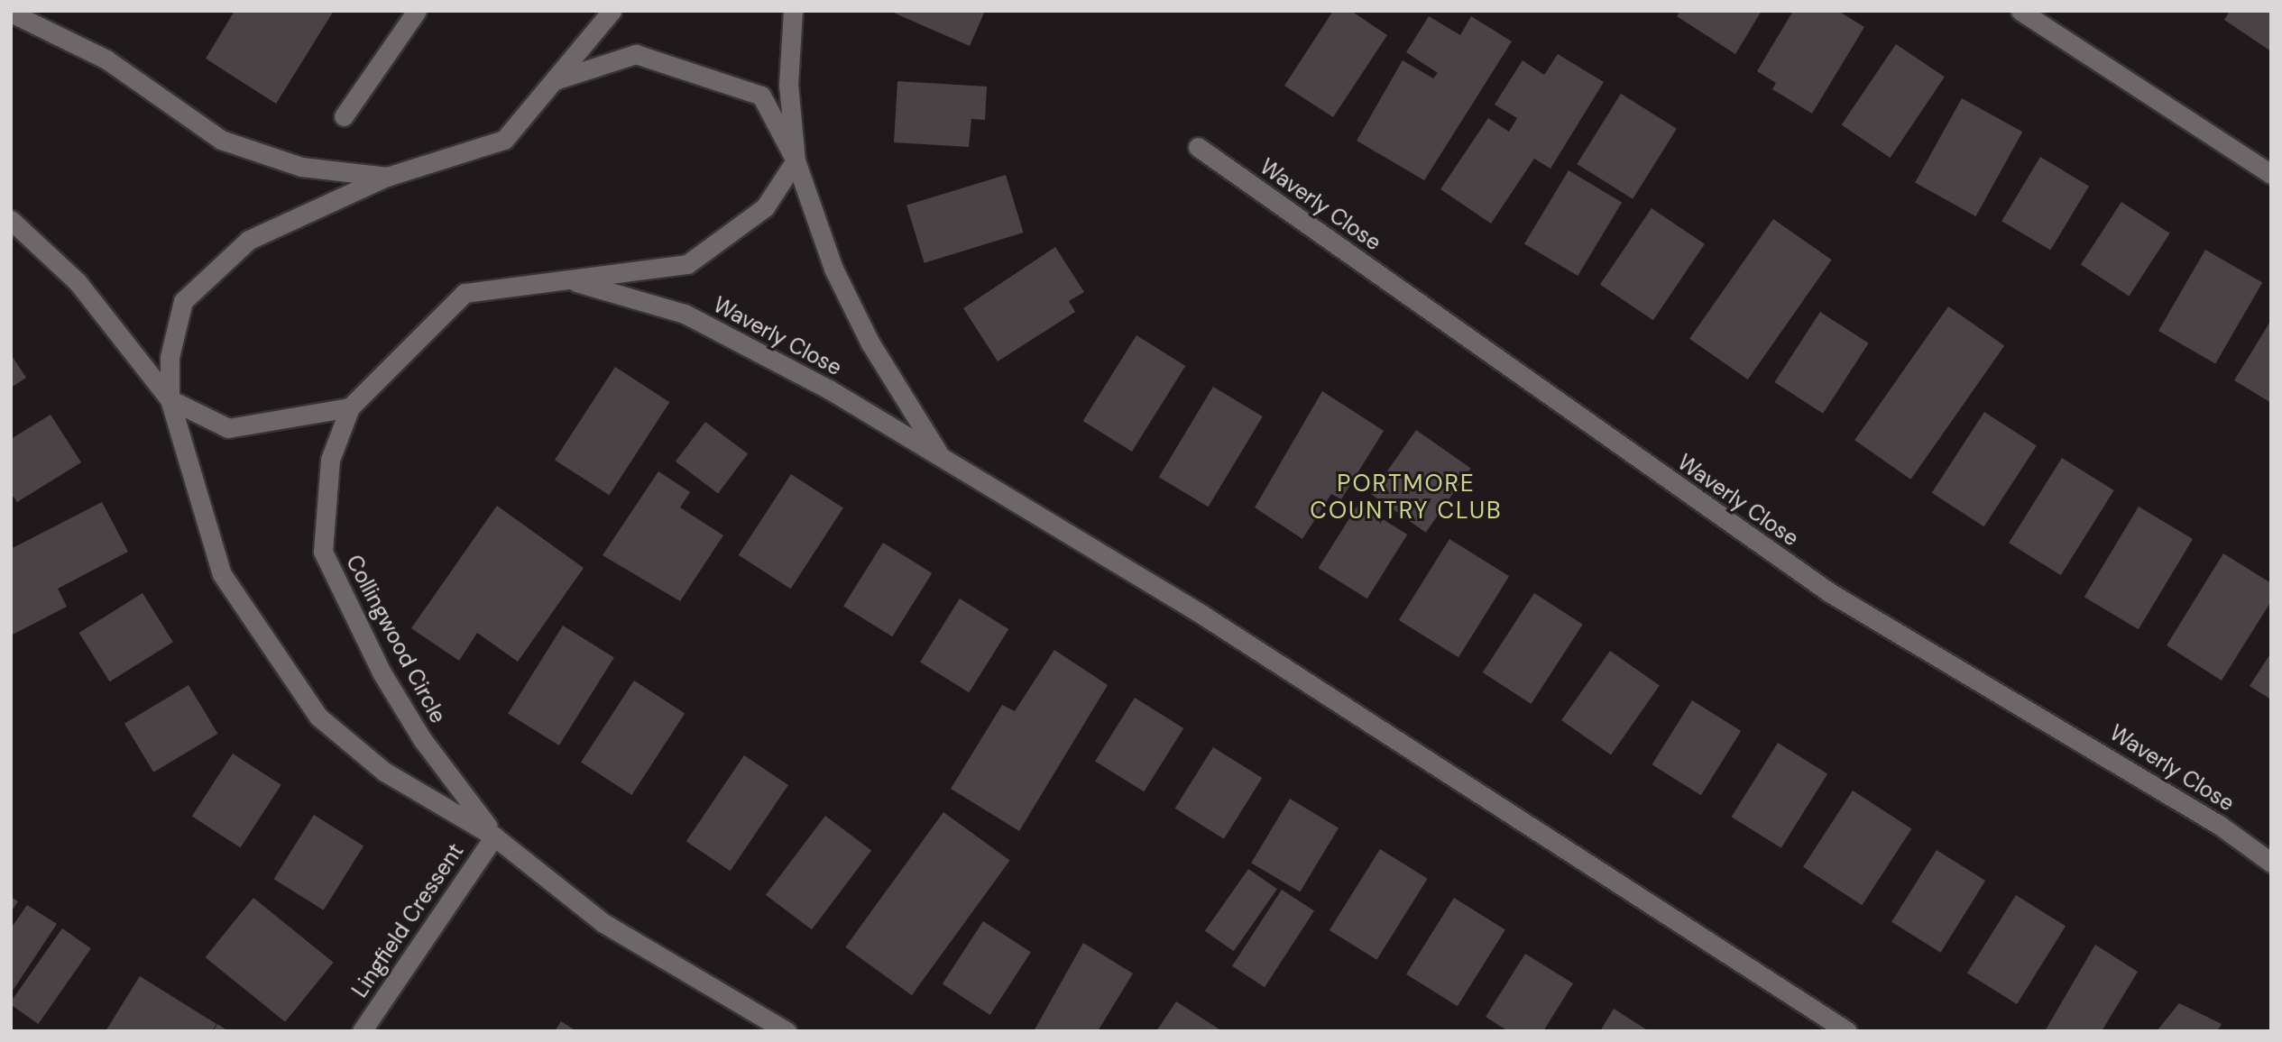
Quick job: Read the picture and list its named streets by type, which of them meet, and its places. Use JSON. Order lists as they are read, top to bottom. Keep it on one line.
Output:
{"streets":{"street":["Waverly Close","Collingwood Circle","Lingfield Cressent"]},"crossings":[["Collingwood Circle","Lingfield Cressent"]],"districts":["PORTMORE COUNTRY CLUB"]}
